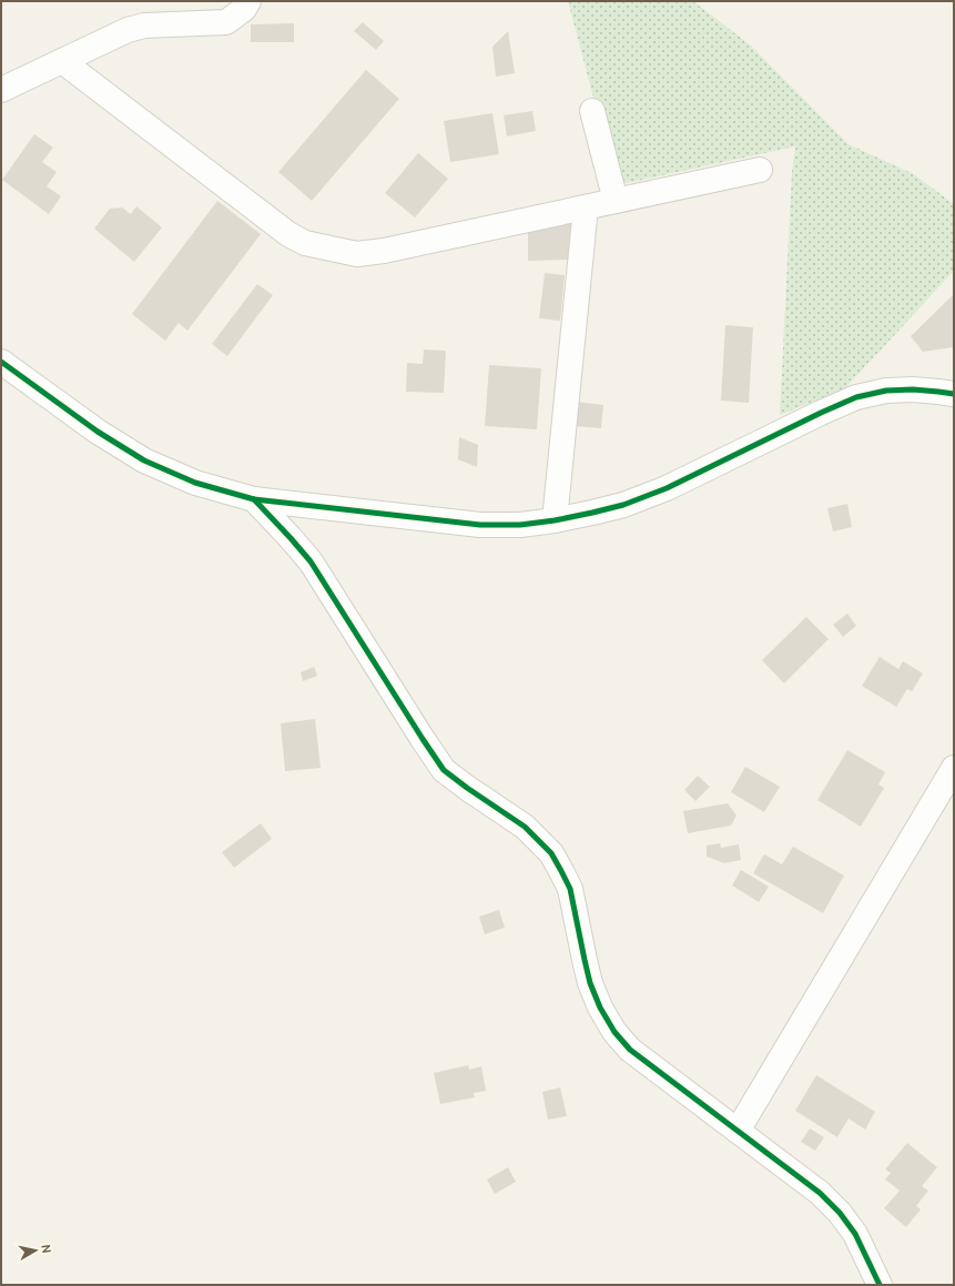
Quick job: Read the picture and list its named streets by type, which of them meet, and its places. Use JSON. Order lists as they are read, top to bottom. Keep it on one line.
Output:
{"north":"right"}
